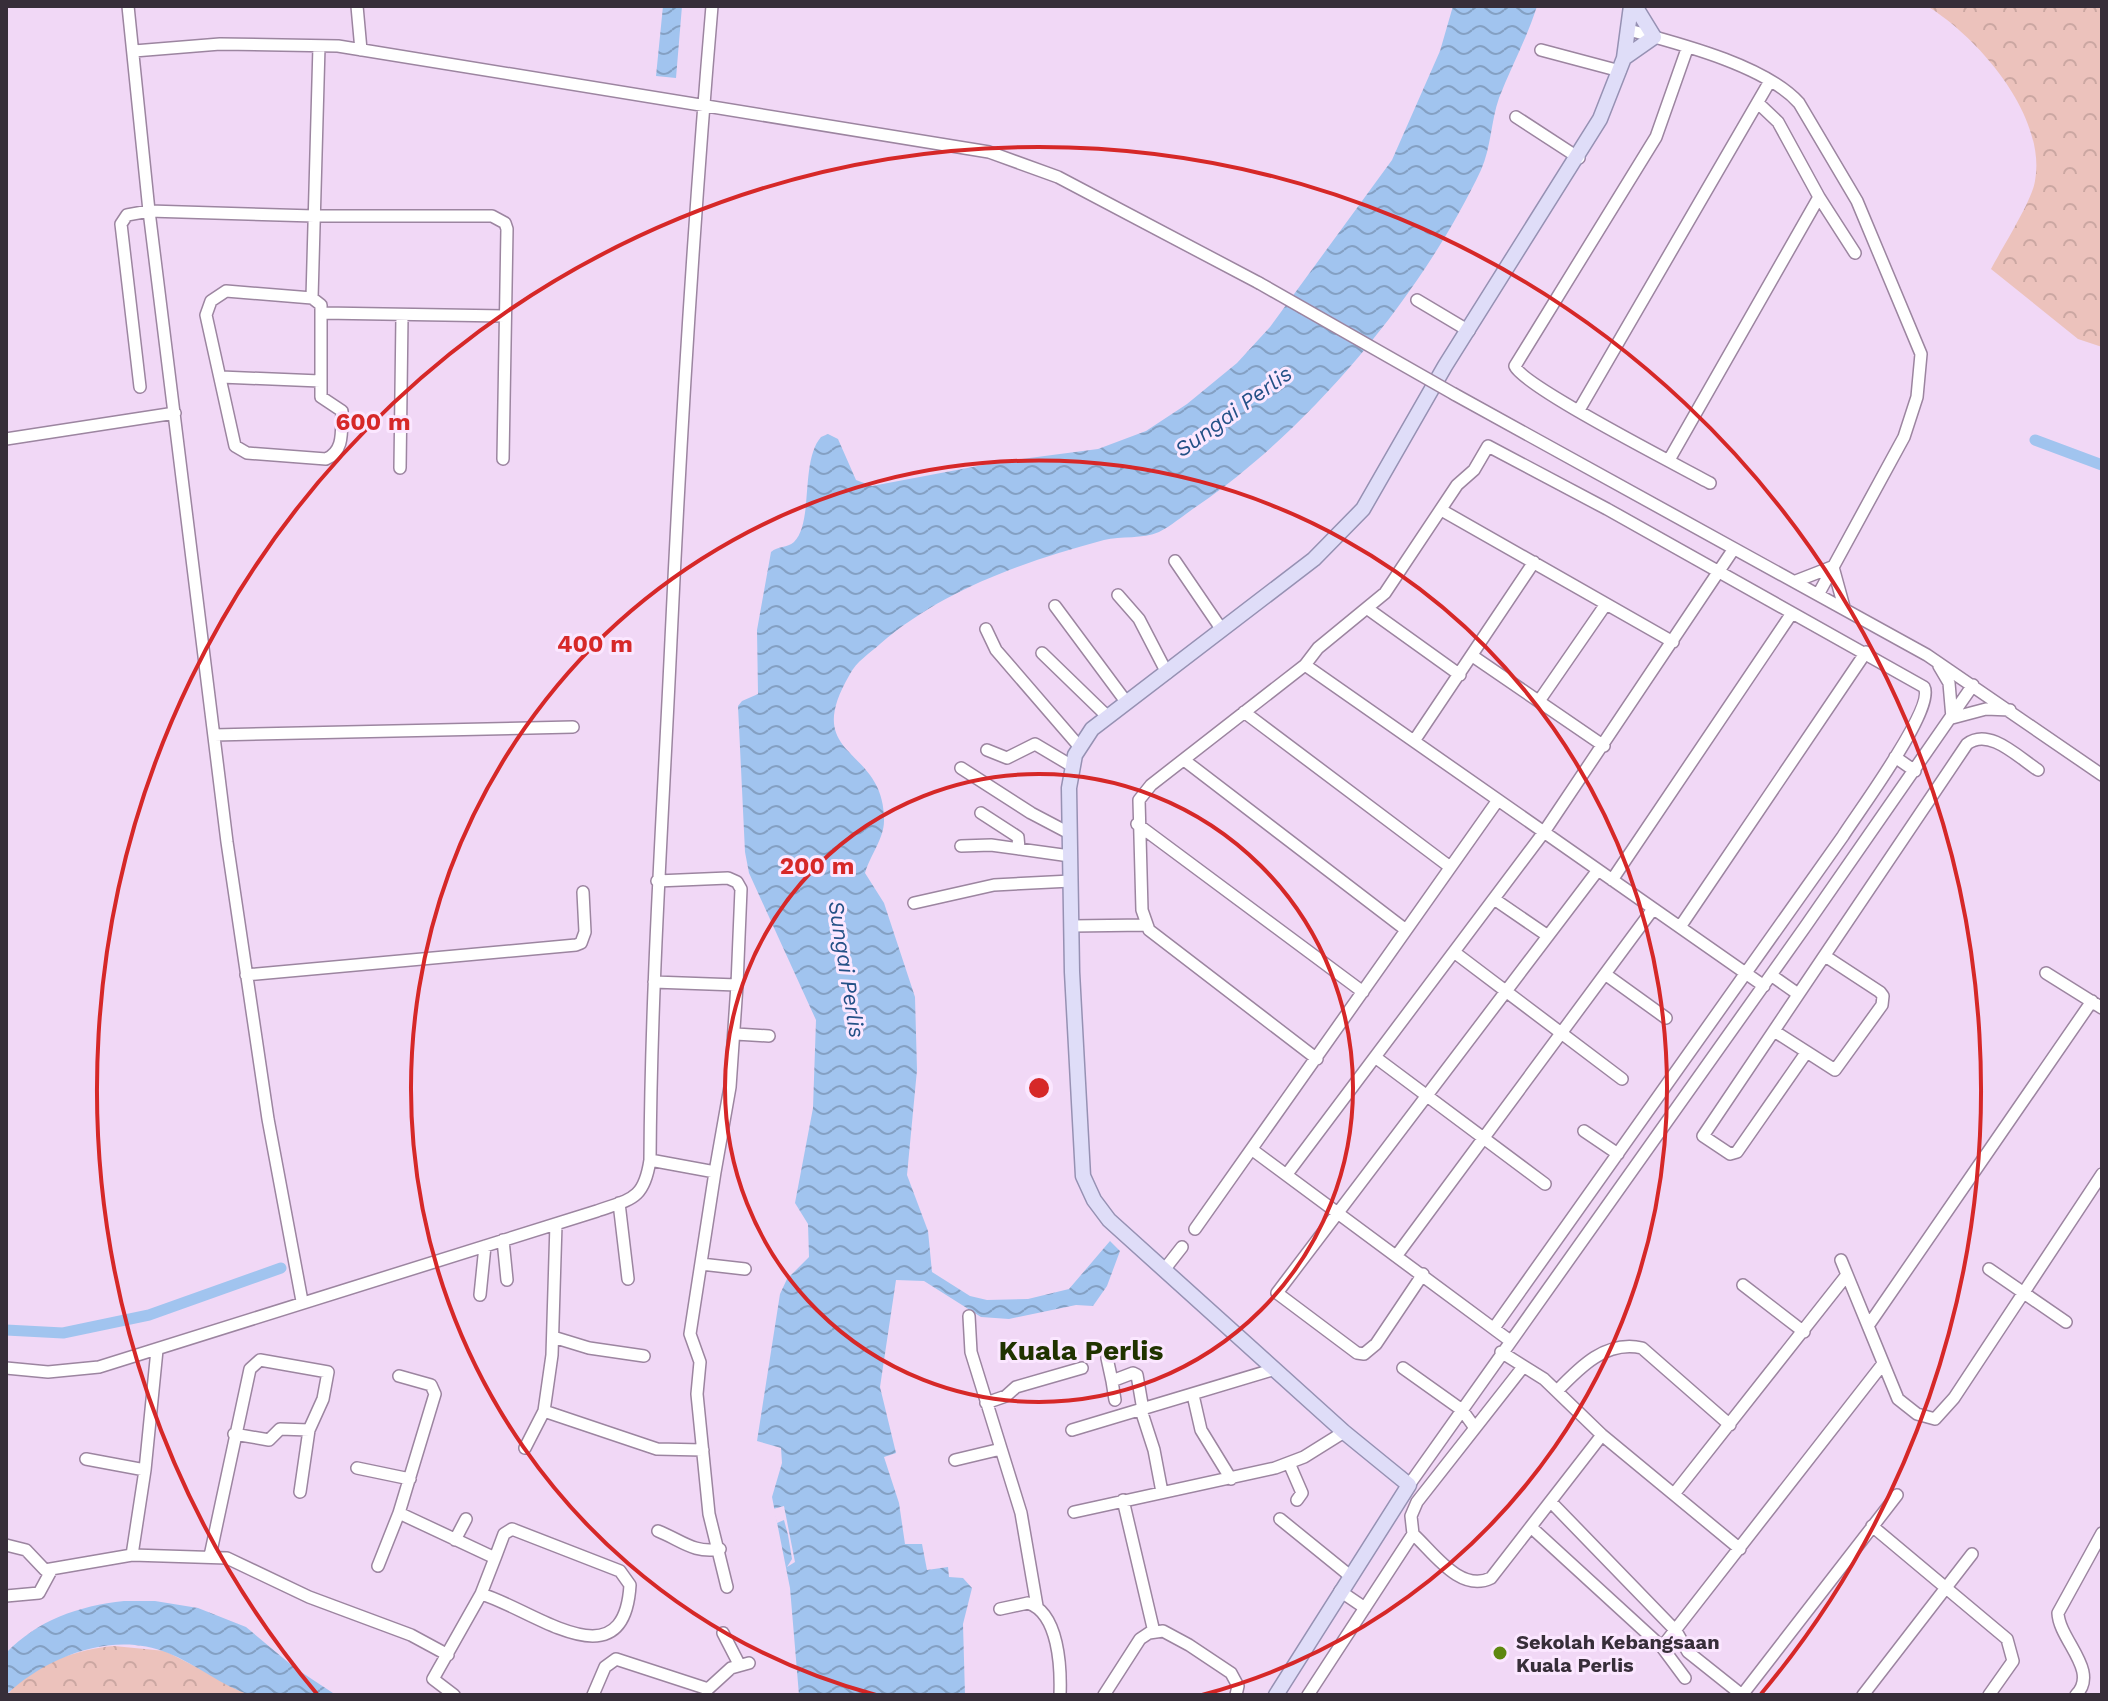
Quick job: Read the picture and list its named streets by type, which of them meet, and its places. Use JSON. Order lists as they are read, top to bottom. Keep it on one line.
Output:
{"districts":["Kuala Perlis"],"water":["Sungai Perlis"],"places":["Sekolah Kebangsaan Kuala Perlis"],"rings":["600 m","400 m","200 m"]}
